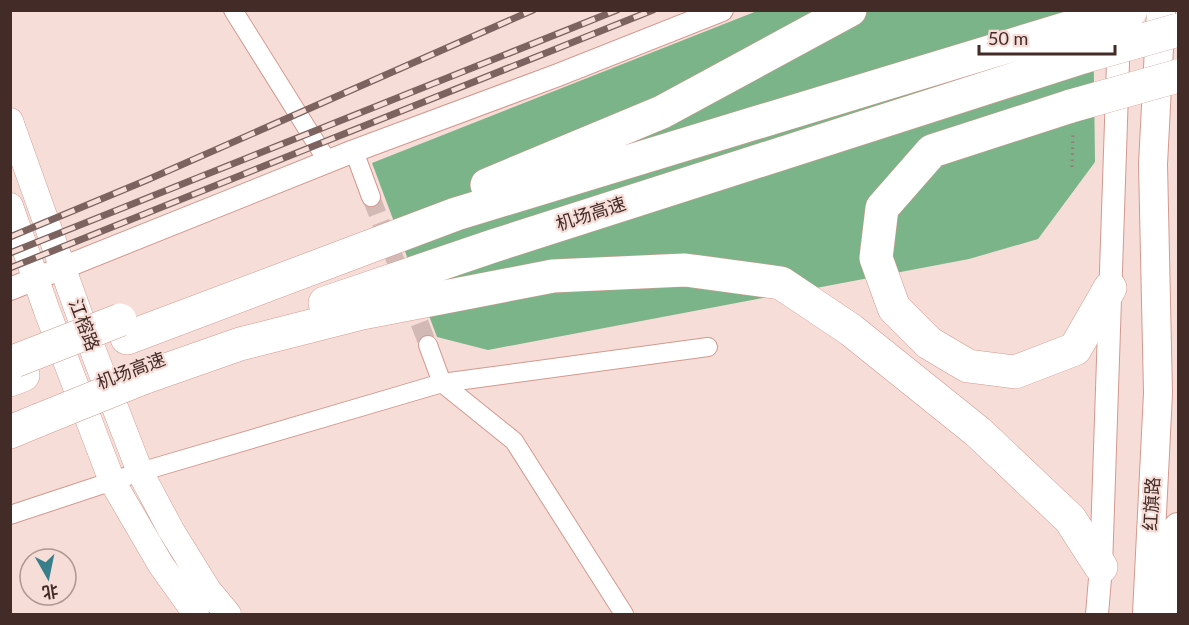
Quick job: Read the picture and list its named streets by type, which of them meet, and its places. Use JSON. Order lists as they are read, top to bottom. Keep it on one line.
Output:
{"streets":{"highway":["机场高速"],"main road":["江榕路","红旗路"]},"scale_bar":"50 m","north":"bottom"}
